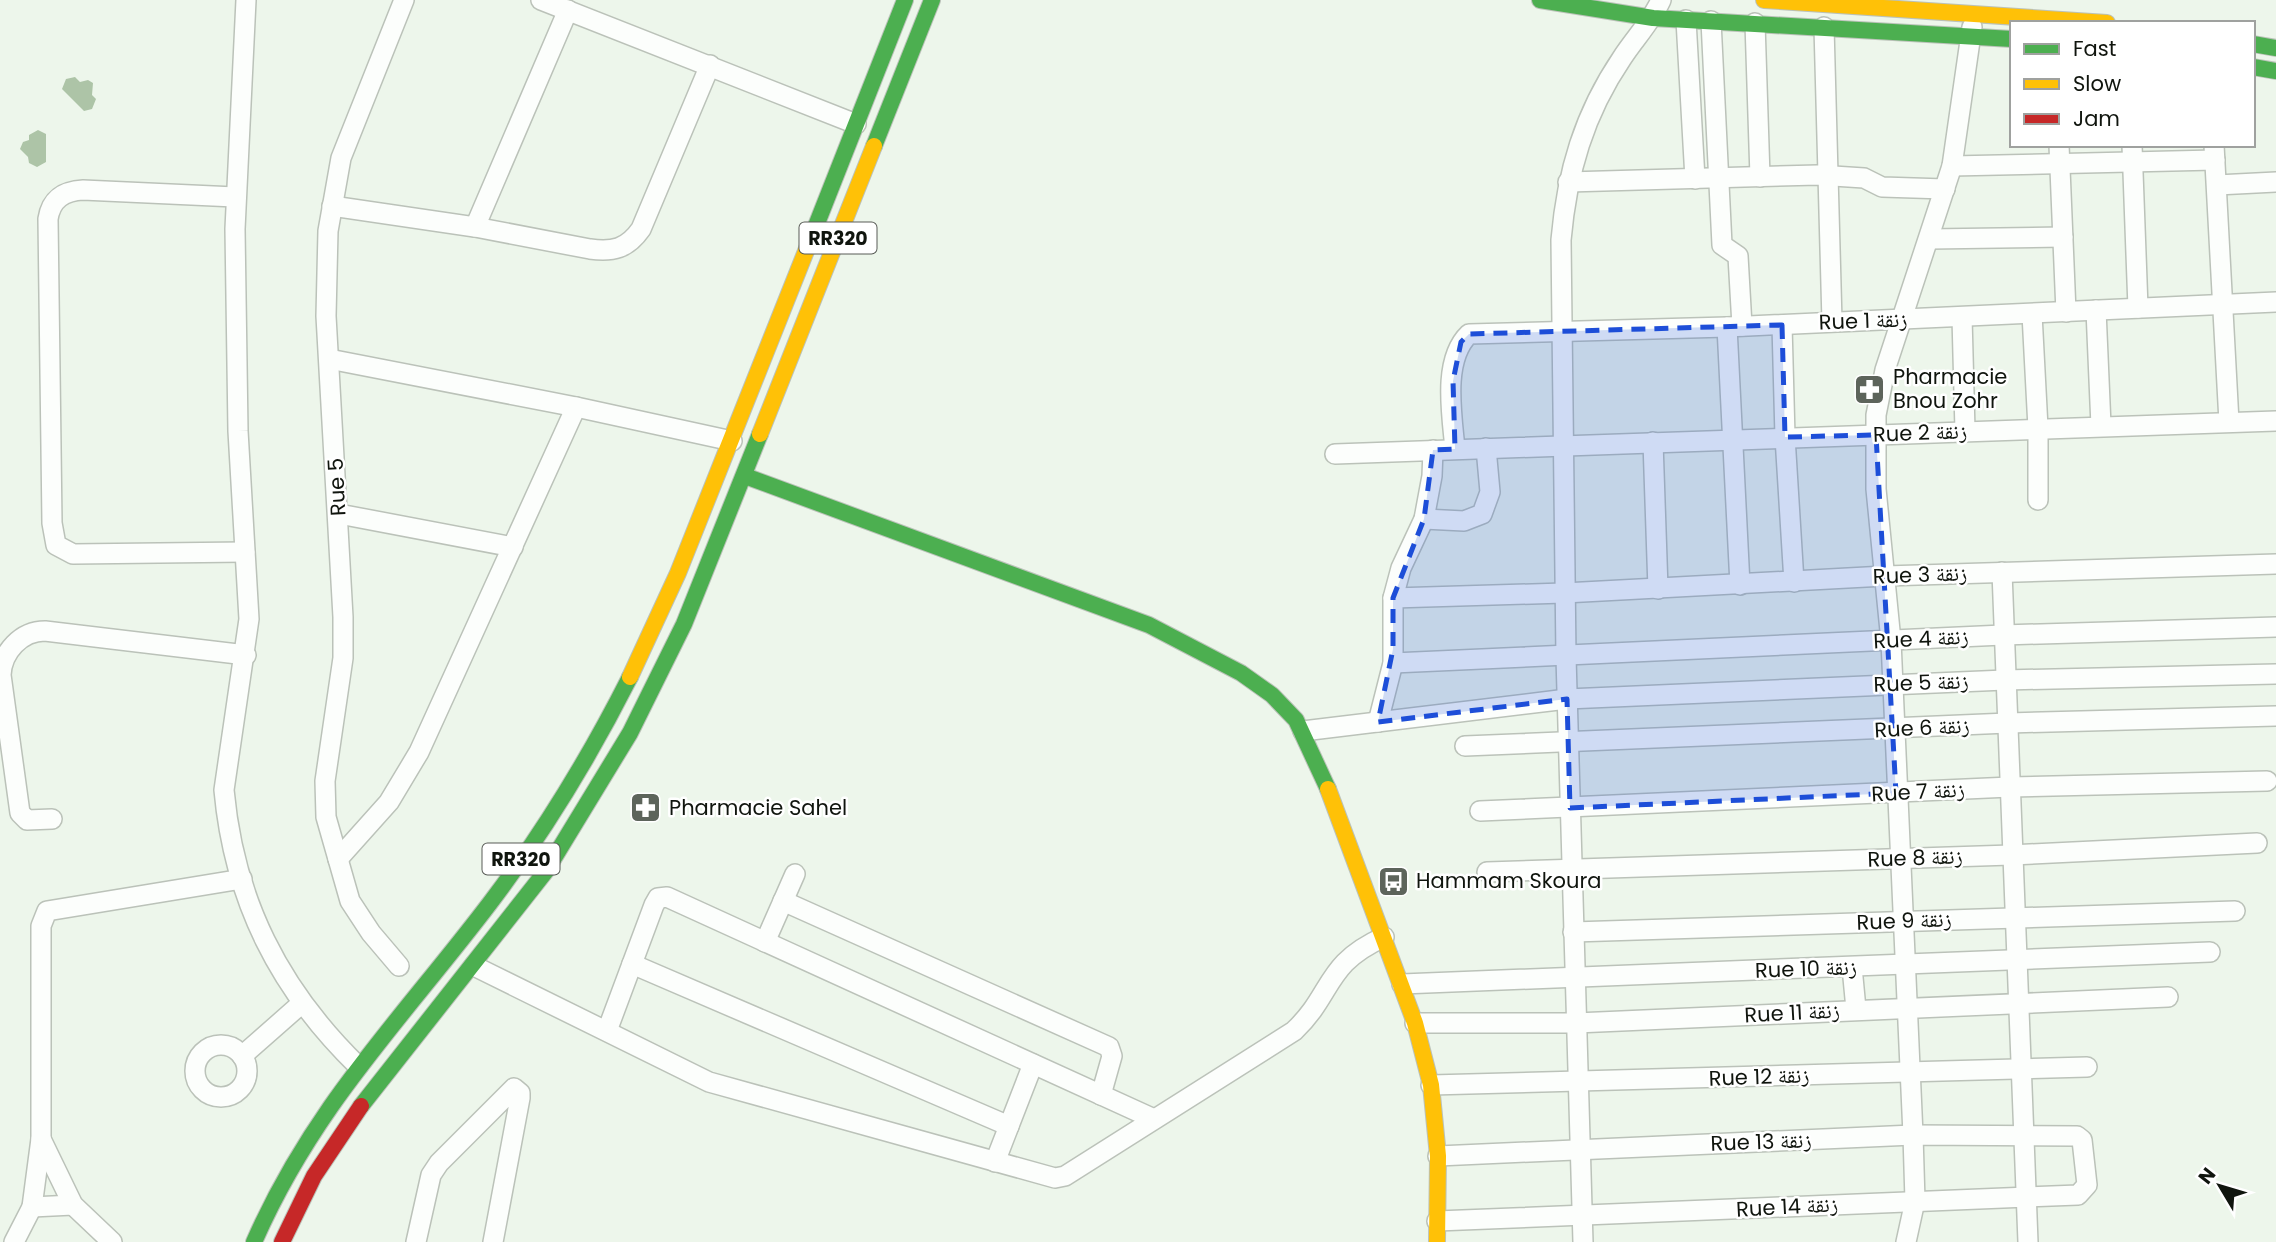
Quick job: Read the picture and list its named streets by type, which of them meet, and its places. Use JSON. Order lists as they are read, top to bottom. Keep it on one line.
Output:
{"streets":{"main road":["RR320"],"street":["Rue 1 زنقة","Rue 2 زنقة","Rue 5","Rue 3 زنقة","Rue 4 زنقة","Rue 5 زنقة","Rue 6 زنقة","Rue 7 زنقة","Rue 8 زنقة","Rue 9 زنقة","Rue 10 زنقة","Rue 11 زنقة","Rue 12 زنقة","Rue 13 زنقة","Rue 14 زنقة"]},"crossings":[["Rue 1 زنقة","Rue 2 زنقة"],["Rue 13 زنقة","Rue 14 زنقة"]],"places":{"pharmacy":["Pharmacie Bnou Zohr","Pharmacie Sahel"],"bus stop":["Hammam Skoura"]},"legend":["Fast","Slow","Jam"],"north":"top left"}
